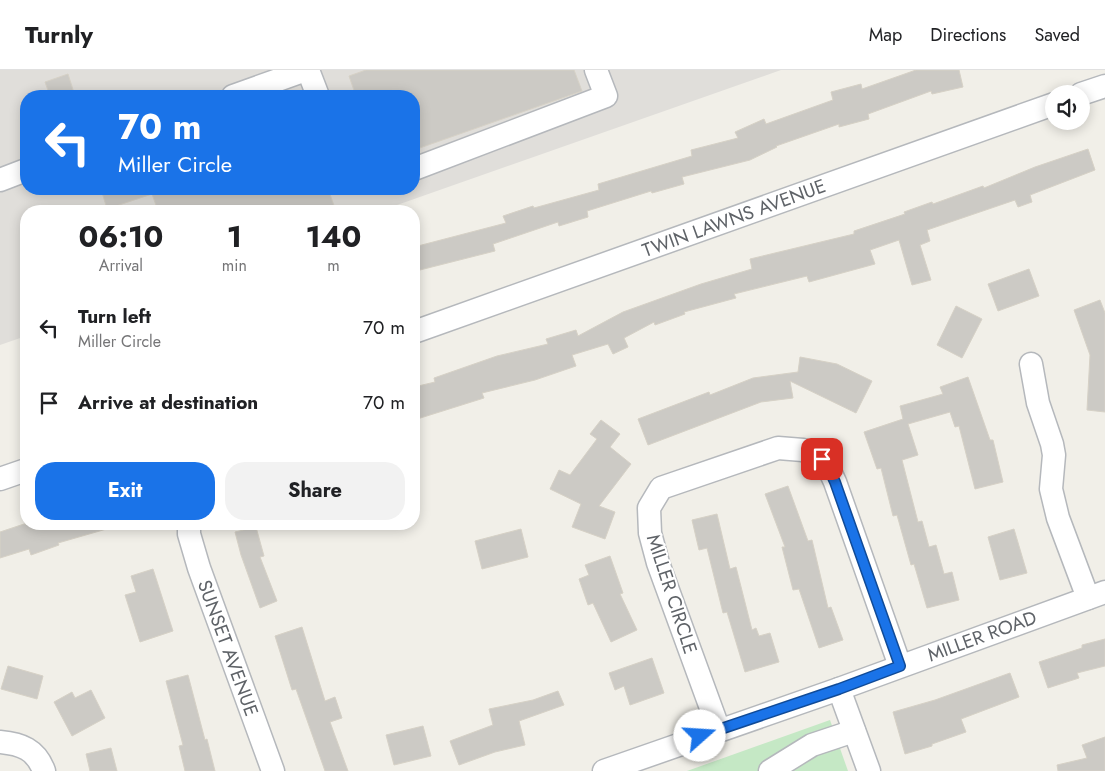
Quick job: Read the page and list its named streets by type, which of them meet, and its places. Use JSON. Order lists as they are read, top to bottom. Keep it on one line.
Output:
{"streets":{"street":["TWIN LAWNS AVENUE","MILLER CIRCLE","MILLER ROAD","SUNSET AVENUE"]},"crossings":[["MILLER CIRCLE","MILLER ROAD"]],"page":{"header":"Turnly","nav":["Map","Directions","Saved"],"turn":["70 m","Miller Circle"],"eta":["06:10","Arrival","1","min","140","m"],"list":[{"name":"Turn left","note":"Miller Circle","value":"70 m"},{"name":"Arrive at destination","value":"70 m"}],"buttons":["Exit","Share"]}}
